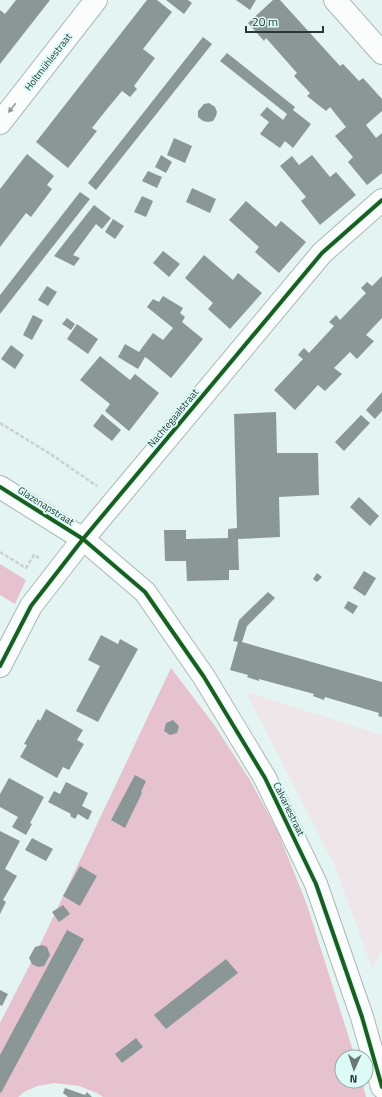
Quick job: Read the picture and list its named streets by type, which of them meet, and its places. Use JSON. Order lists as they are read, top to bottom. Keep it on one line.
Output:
{"streets":{"street":["Holtmühlestraat","Nachtegaalstraat","Glazenapstraat","Calvariestraat"]},"crossings":[["Nachtegaalstraat","Glazenapstraat"],["Nachtegaalstraat","Calvariestraat"],["Glazenapstraat","Calvariestraat"]],"one_way":["Holtmühlestraat"],"scale_bar":"20 m","north":"bottom"}
